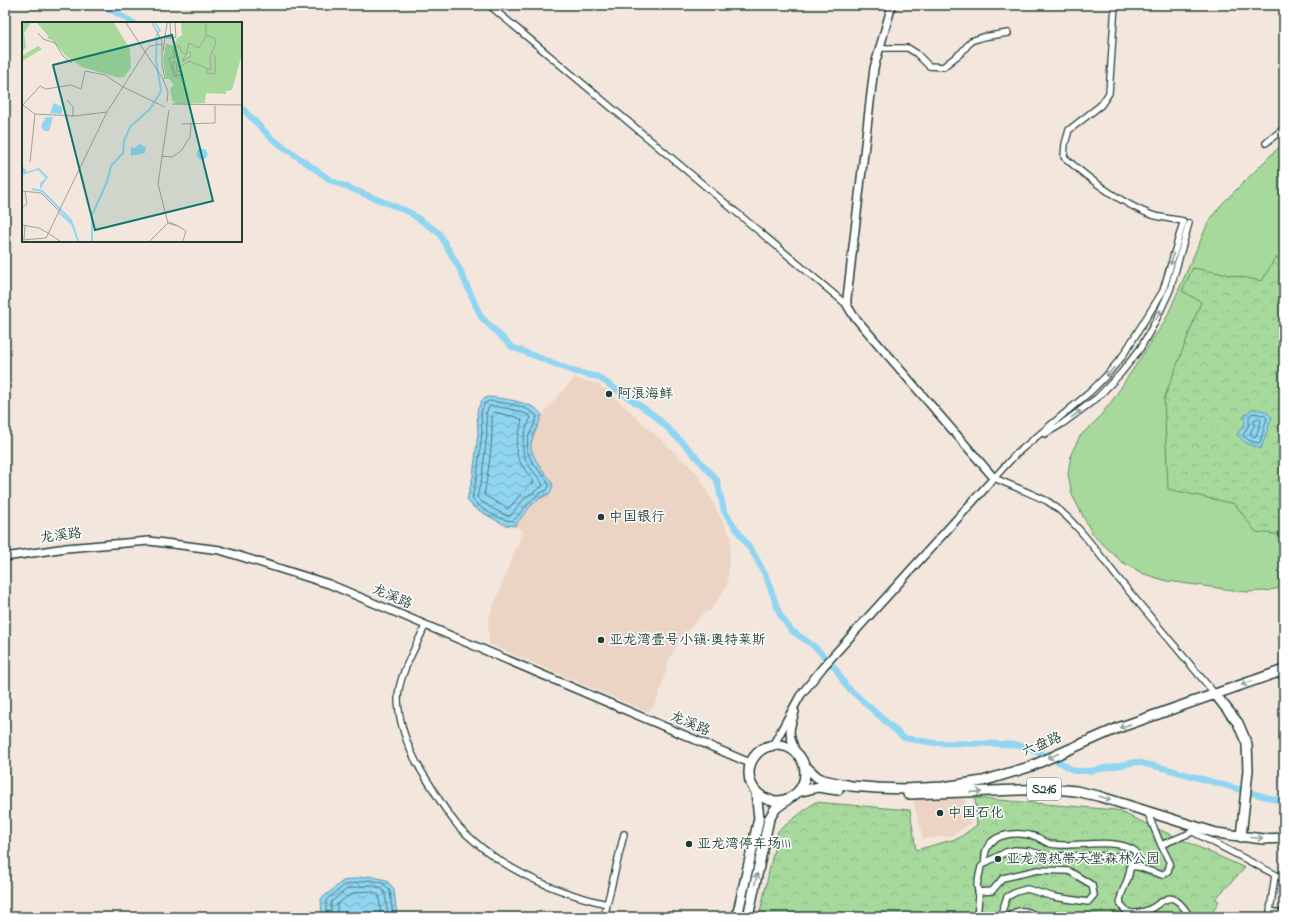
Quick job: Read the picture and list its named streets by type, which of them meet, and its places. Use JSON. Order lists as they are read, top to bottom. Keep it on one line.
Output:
{"streets":{"main road":["六盘路","S216"],"street":["龙溪路"]},"crossings":[["龙溪路","六盘路"],["龙溪路","S216"],["六盘路","S216"]],"places":["阿浪海鲜","中国银行","亚龙湾壹号小镇·奥特莱斯","中国石化","亚龙湾停车场III","亚龙湾热带天堂森林公园"]}
